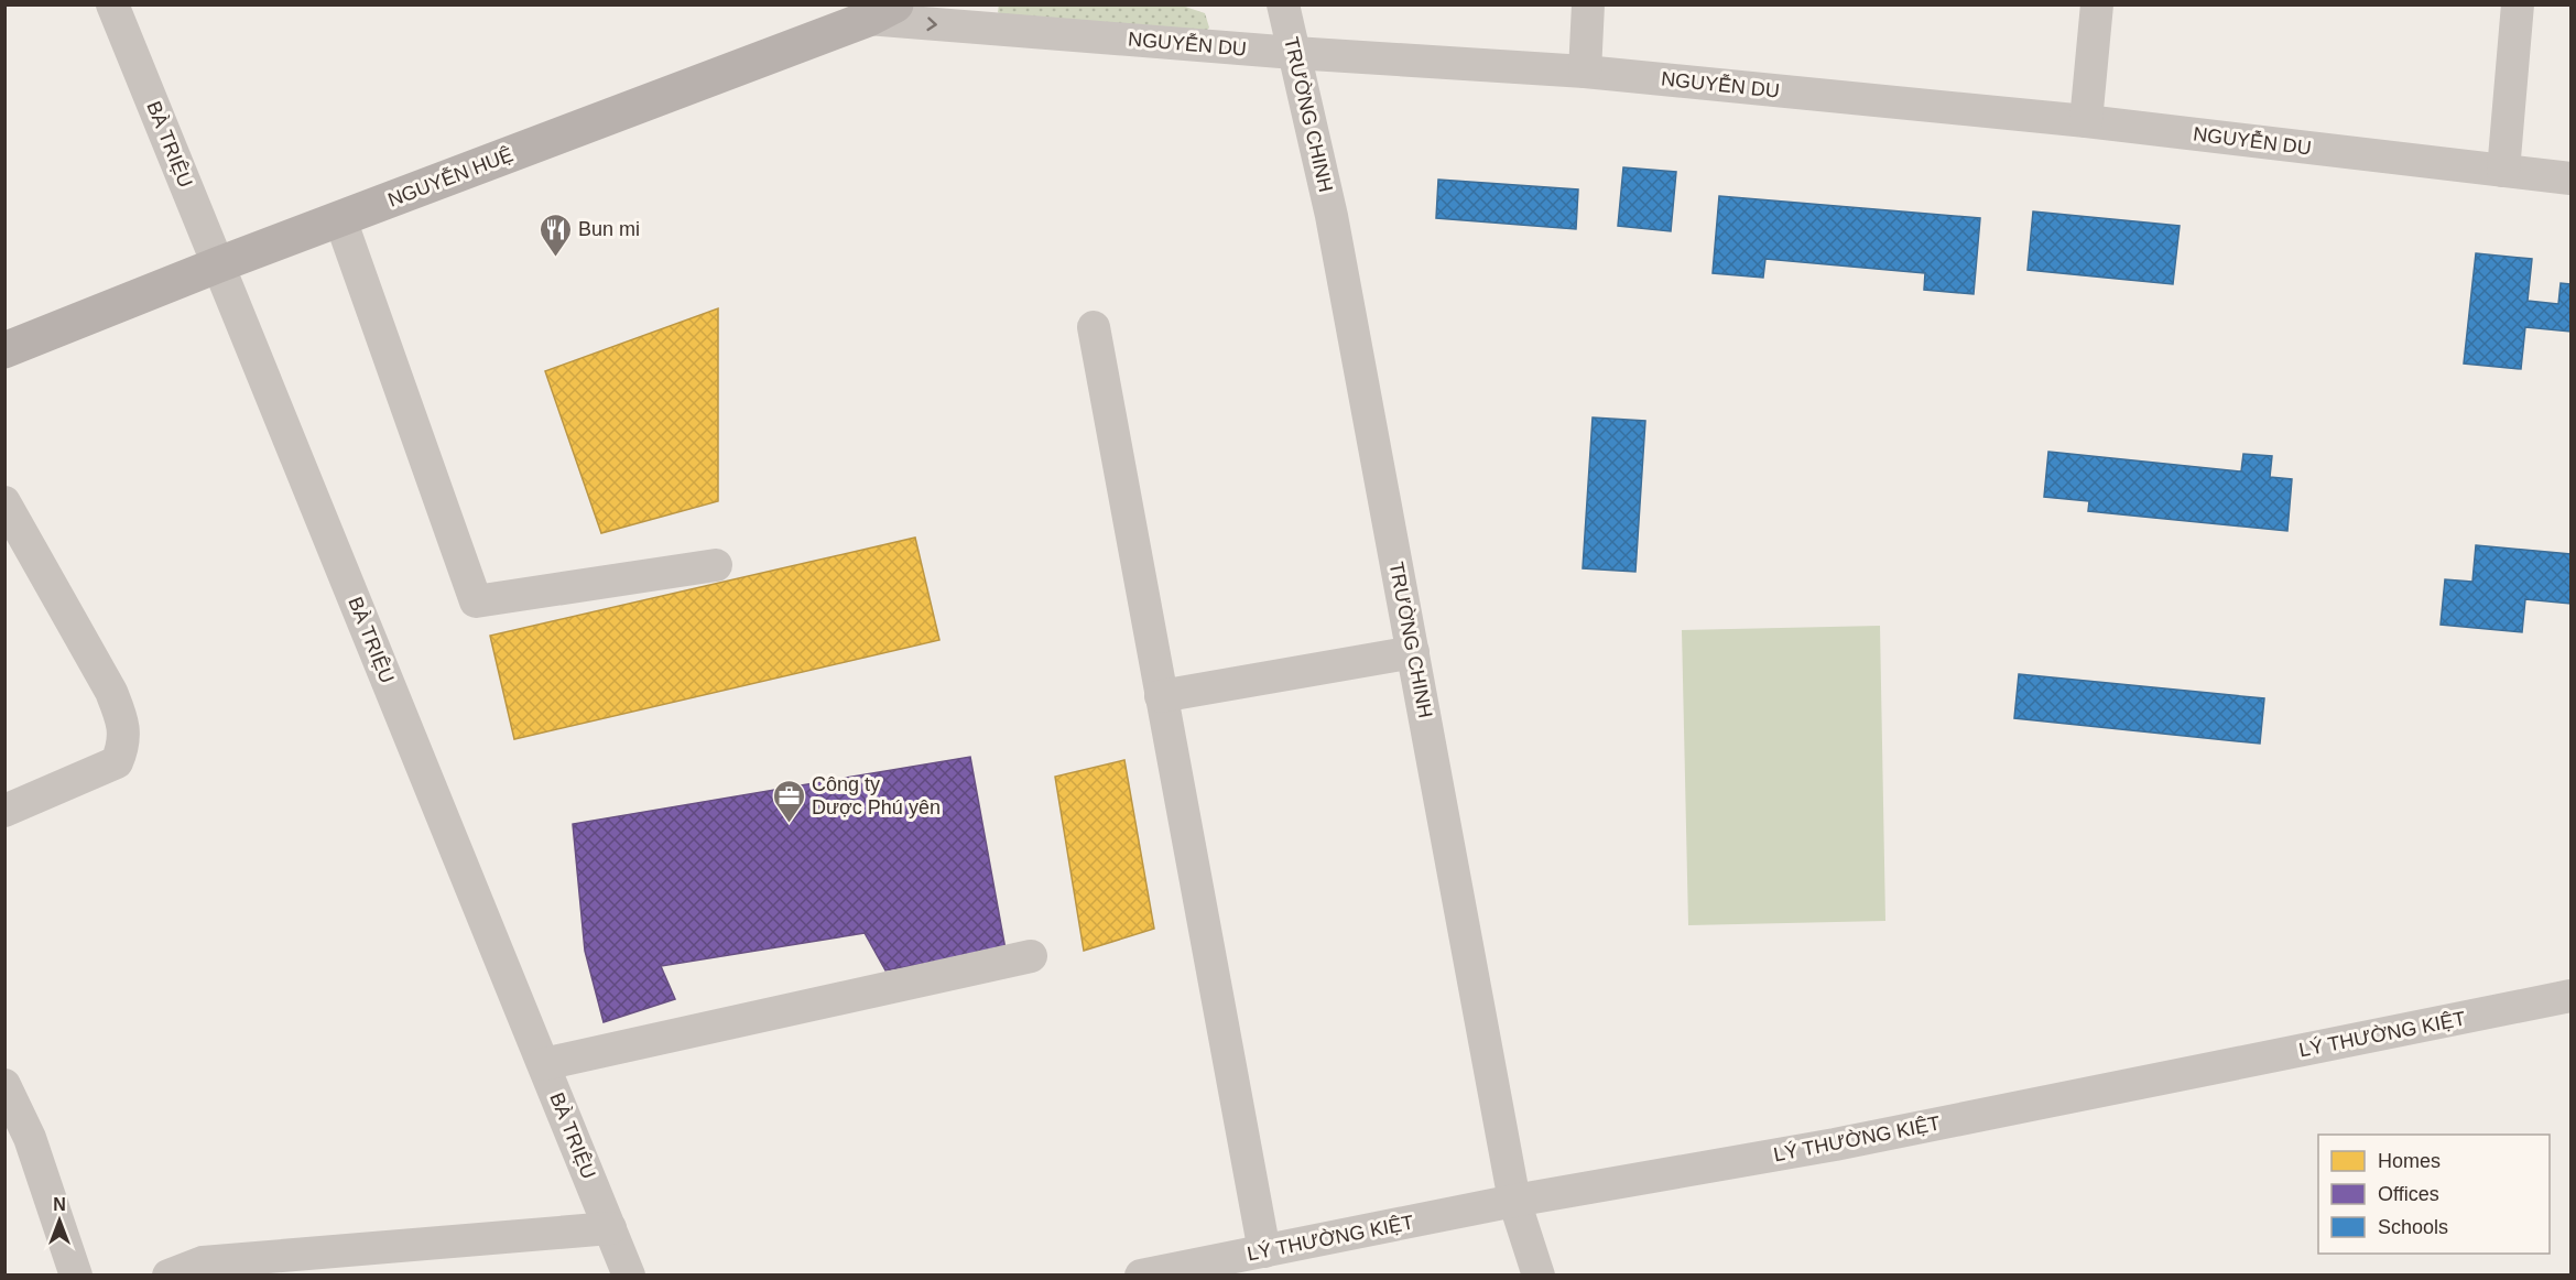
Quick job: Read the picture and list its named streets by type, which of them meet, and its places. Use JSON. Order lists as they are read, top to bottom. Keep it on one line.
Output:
{"streets":{"main road":["NGUYỄN HUỆ"],"street":["NGUYỄN DU","TRƯỜNG CHINH","BÀ TRIỆU","LÝ THƯỜNG KIỆT"]},"crossings":[["NGUYỄN DU","TRƯỜNG CHINH"],["NGUYỄN DU","NGUYỄN HUỆ"],["TRƯỜNG CHINH","LÝ THƯỜNG KIỆT"],["BÀ TRIỆU","NGUYỄN HUỆ"]],"places":{"restaurant":["Bun mi"],"office":["Công ty Dược Phú yên"]},"legend":["Homes","Offices","Schools"],"north":"top"}
